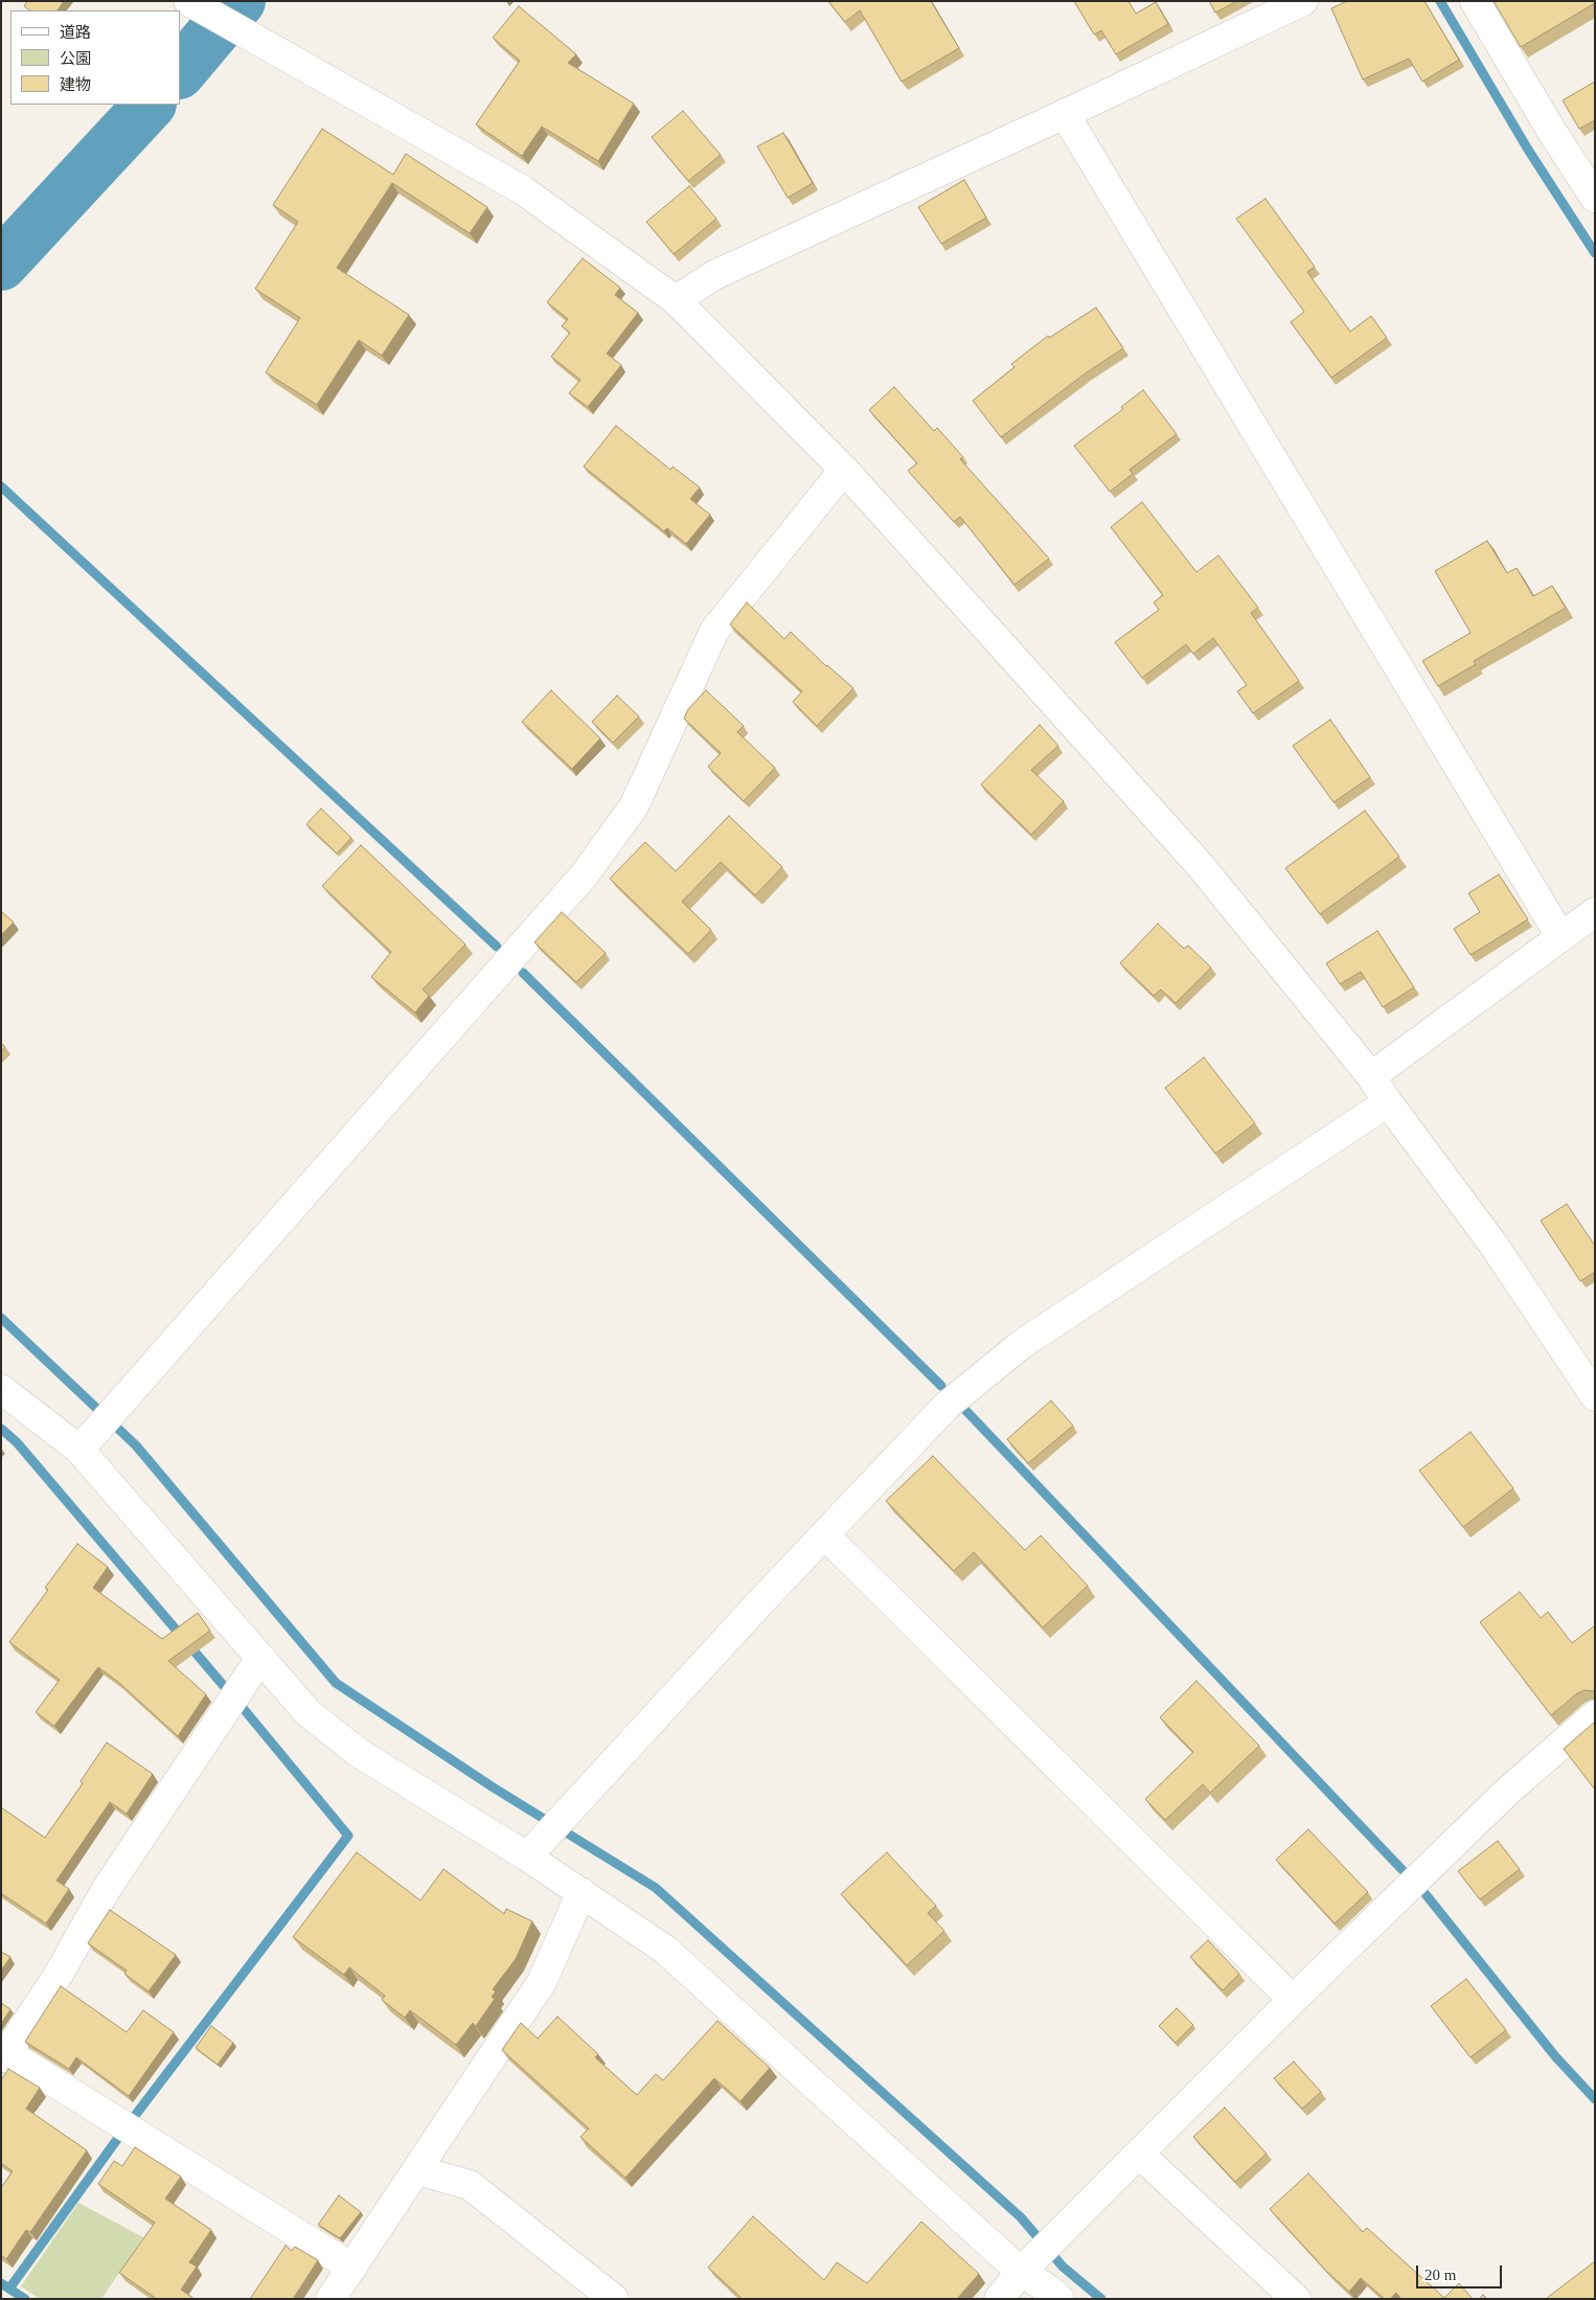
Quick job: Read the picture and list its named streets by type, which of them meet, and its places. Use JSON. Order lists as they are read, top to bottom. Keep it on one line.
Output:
{"legend":["道路","公園","建物"],"scale_bar":"20 m"}
